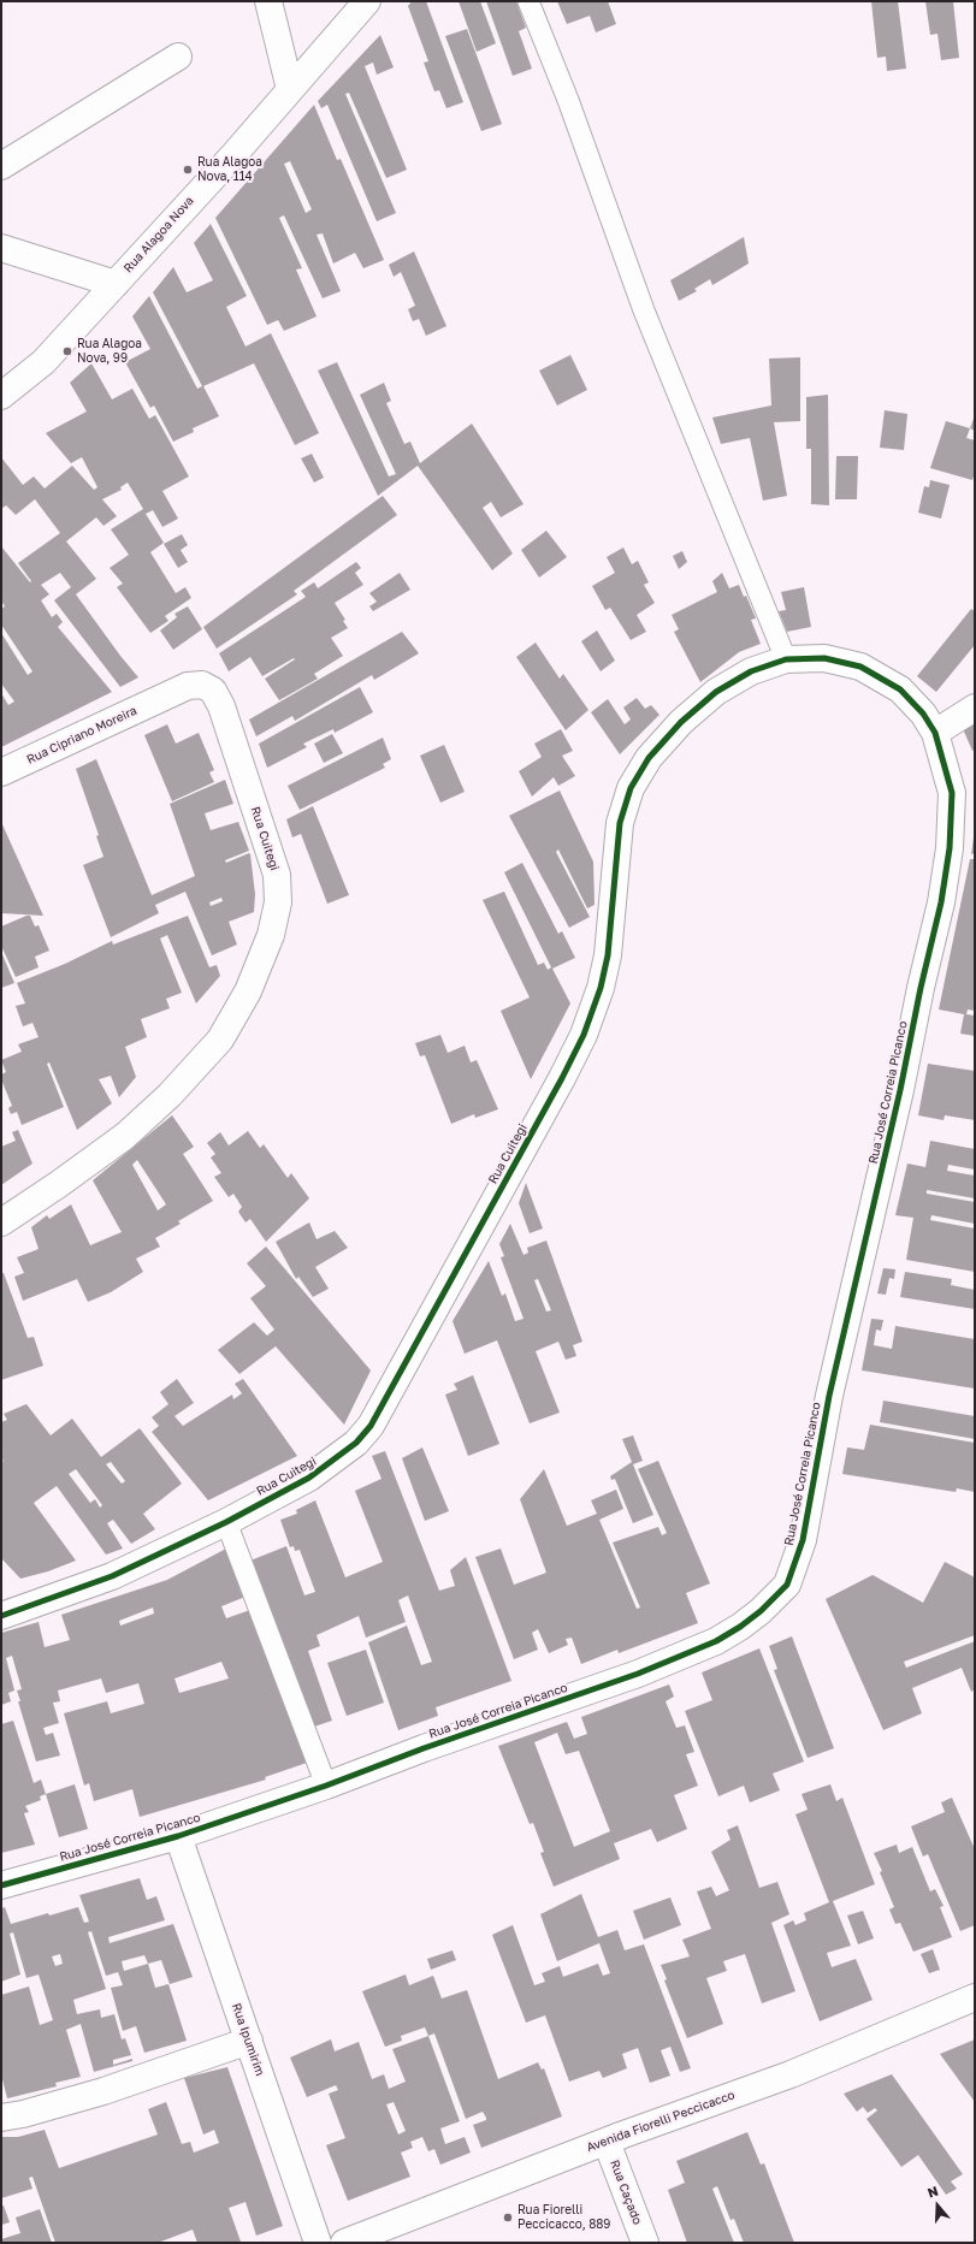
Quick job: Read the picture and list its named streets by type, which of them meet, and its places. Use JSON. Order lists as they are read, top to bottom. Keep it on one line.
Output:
{"streets":{"street":["Rua Alagoa Nova","Rua Cipriano Moreira","Rua Cuitegi","Rua José Correia Picanco","Rua Ipumirim","Avenida Fiorelli Peccicacco","Rua Caçado"]},"crossings":[["Rua Cipriano Moreira","Rua Cuitegi"],["Rua Cuitegi","Rua José Correia Picanco"],["Rua José Correia Picanco","Rua Ipumirim"],["Avenida Fiorelli Peccicacco","Rua Caçado"]],"places":["Rua Alagoa Nova, 114","Rua Alagoa Nova, 99","Rua Fiorelli Peccicacco, 889"],"north":"top"}
